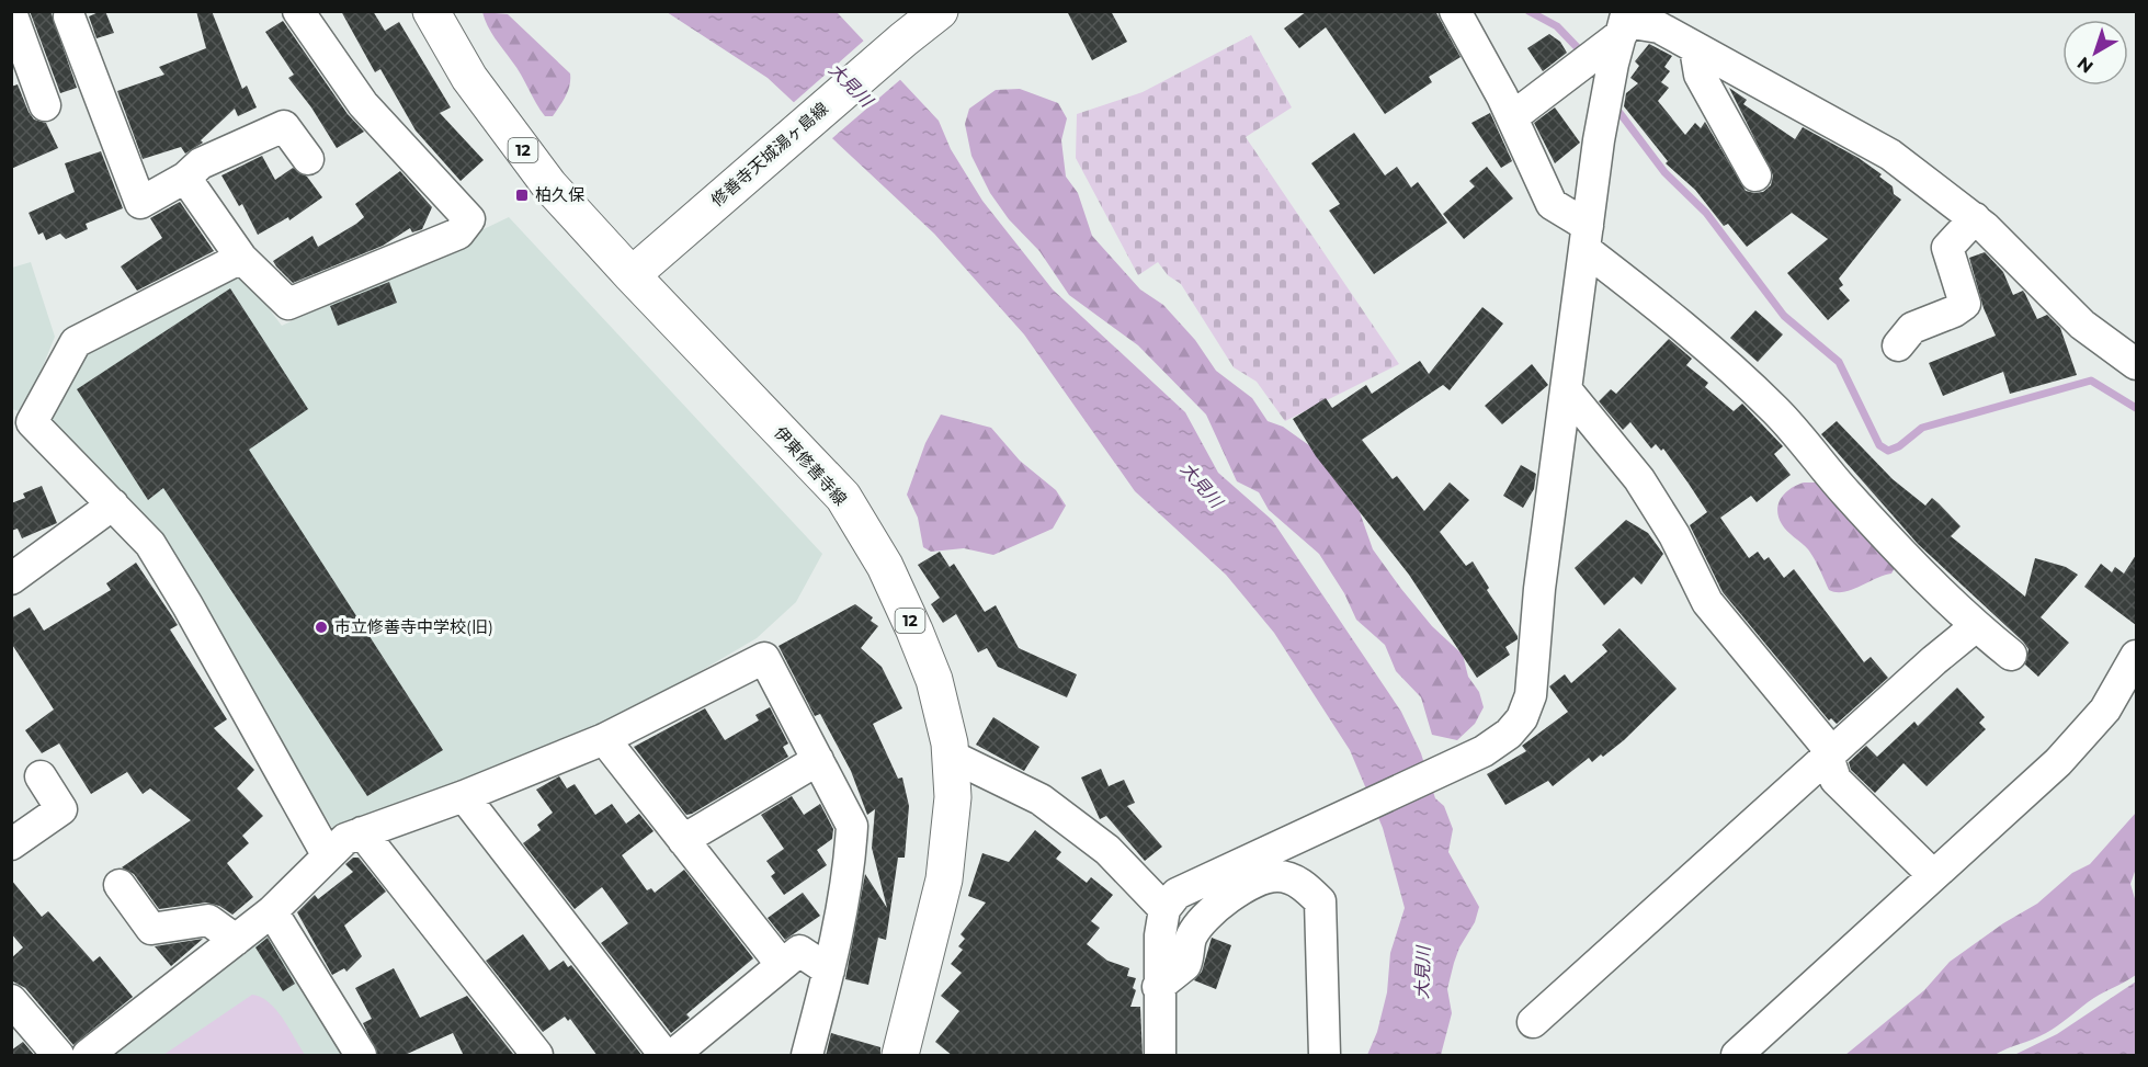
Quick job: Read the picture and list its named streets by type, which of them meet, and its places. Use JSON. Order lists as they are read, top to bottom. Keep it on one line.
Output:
{"streets":{"main road":["12","修善寺天城湯ヶ島線","伊東修善寺線"]},"crossings":[["修善寺天城湯ヶ島線","伊東修善寺線"]],"water":["大見川"],"places":{"transit":["柏久保"],"other":["市立修善寺中学校(旧)"]},"north":"bottom left"}
